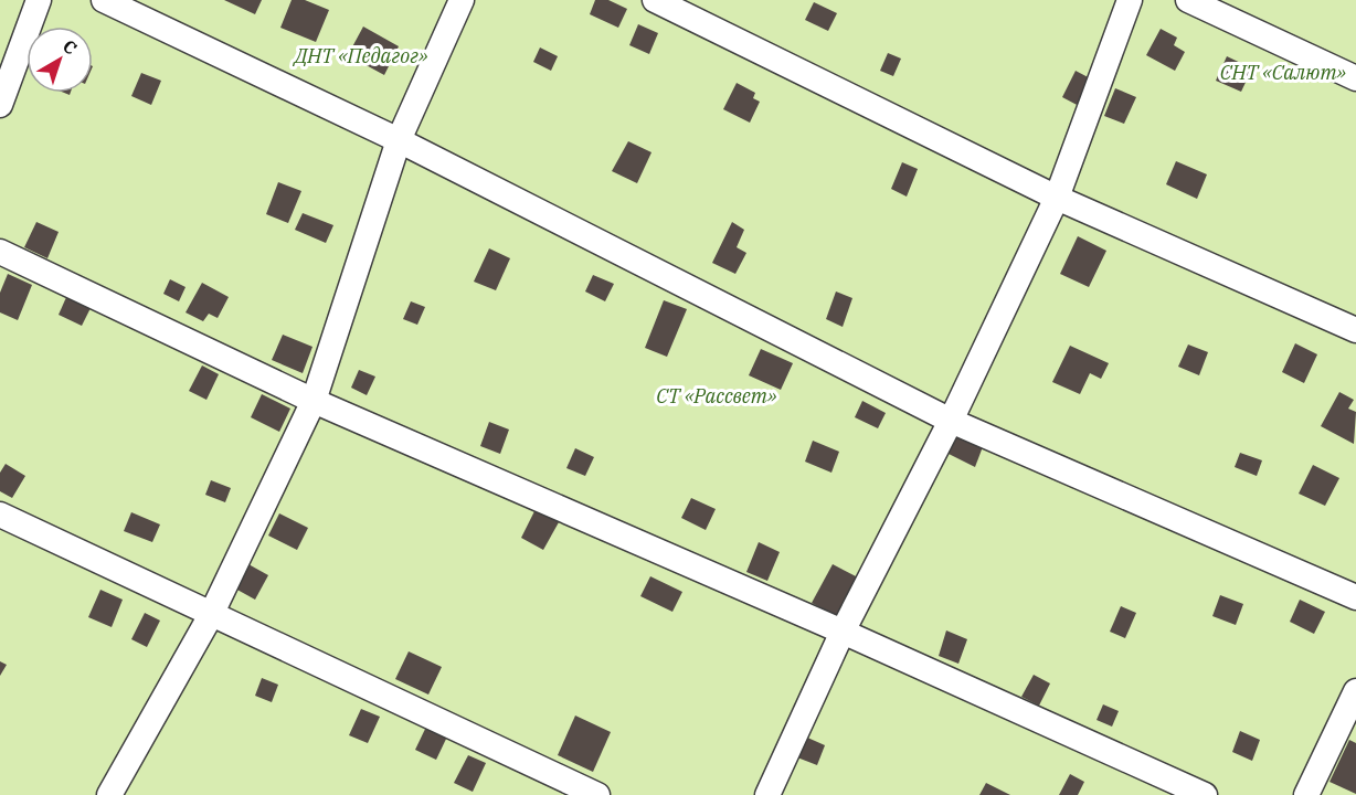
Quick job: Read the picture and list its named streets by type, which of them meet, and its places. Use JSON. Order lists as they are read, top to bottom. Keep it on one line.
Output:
{"parks":["ДНТ «Педагог»","СНТ «Салют»","СТ «Рассвет»"],"north":"top right"}
